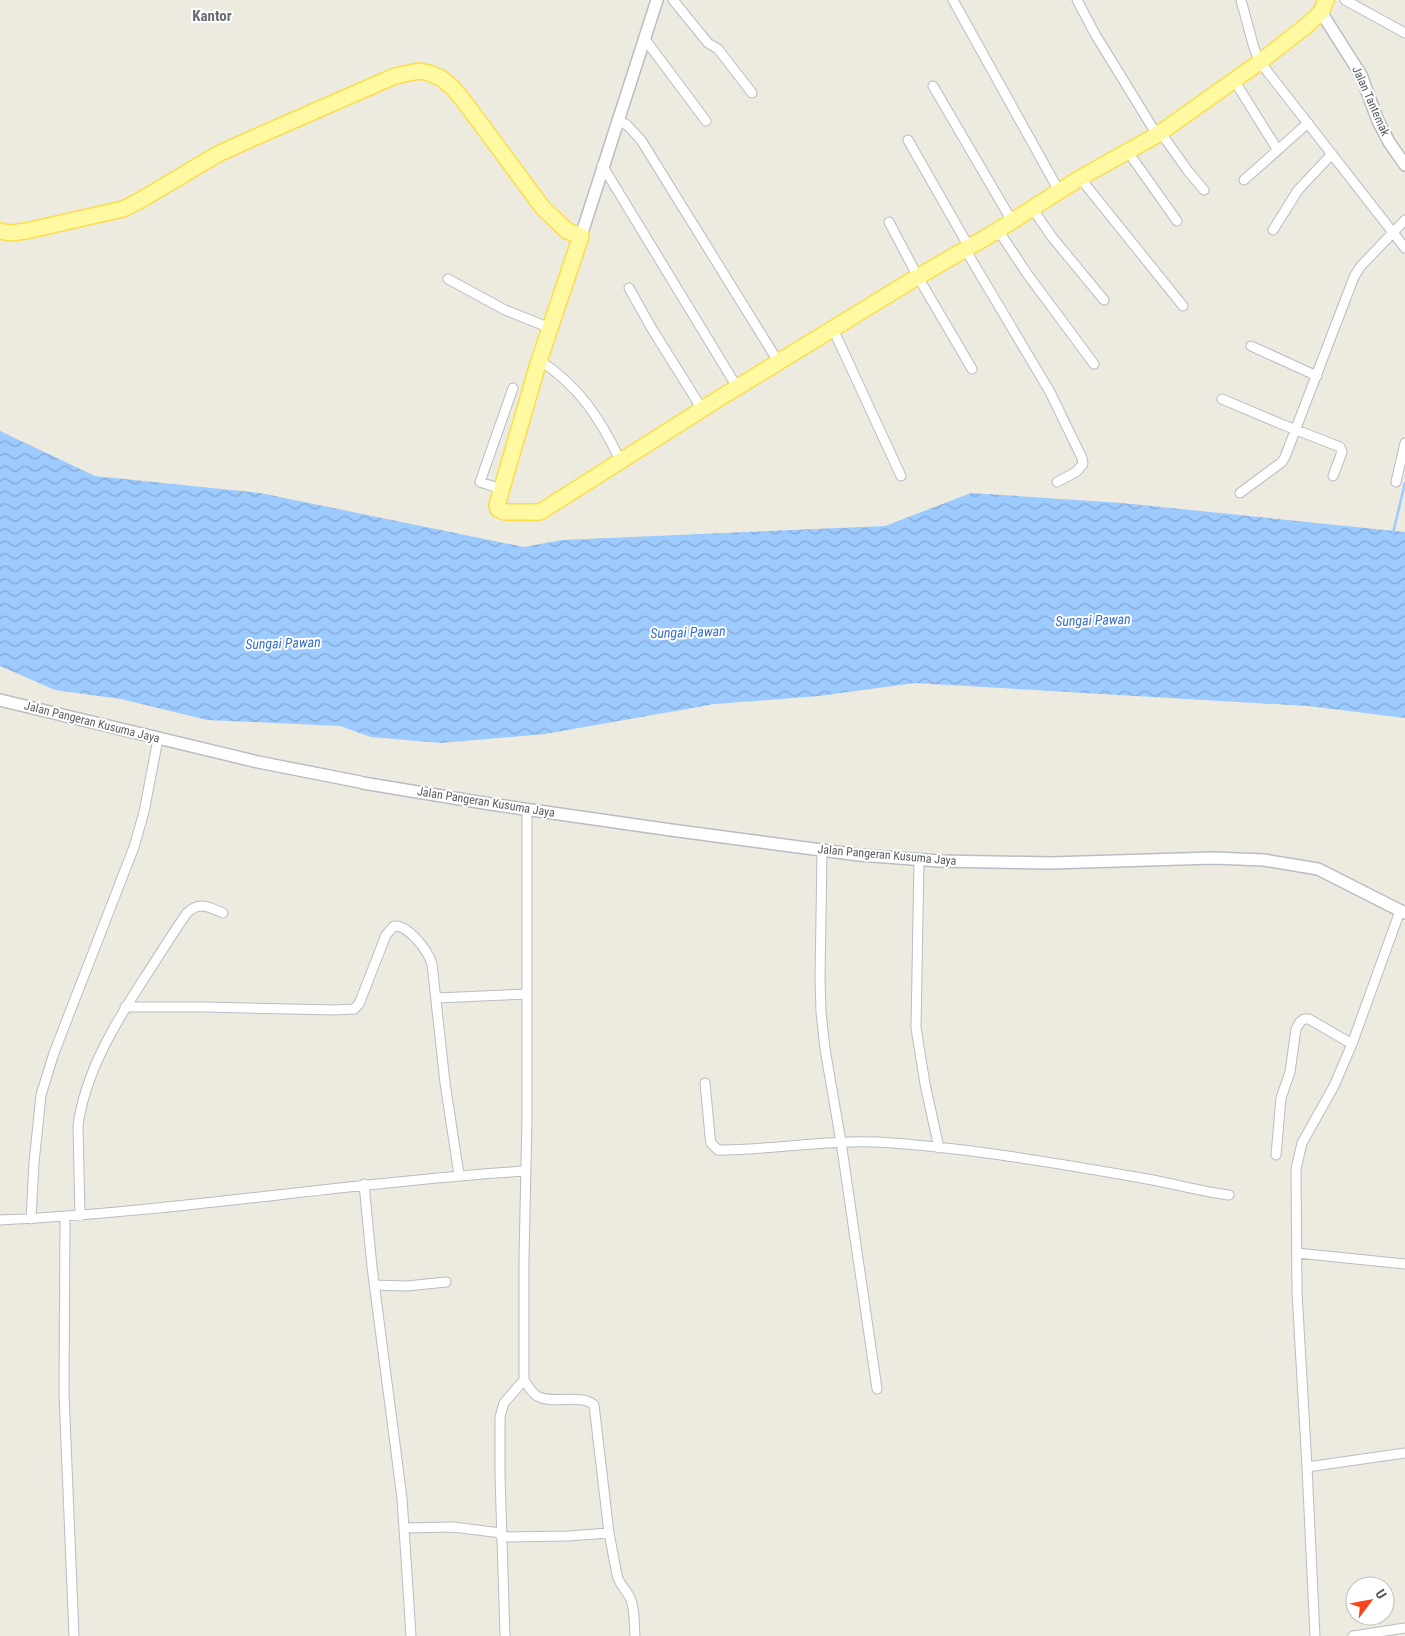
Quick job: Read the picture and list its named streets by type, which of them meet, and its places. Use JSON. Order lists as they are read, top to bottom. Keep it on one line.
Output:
{"streets":{"street":["Jalan Tantemak","Jalan Pangeran Kusuma Jaya"]},"districts":["Kantor"],"water":["Sungai Pawan"],"north":"top right"}
